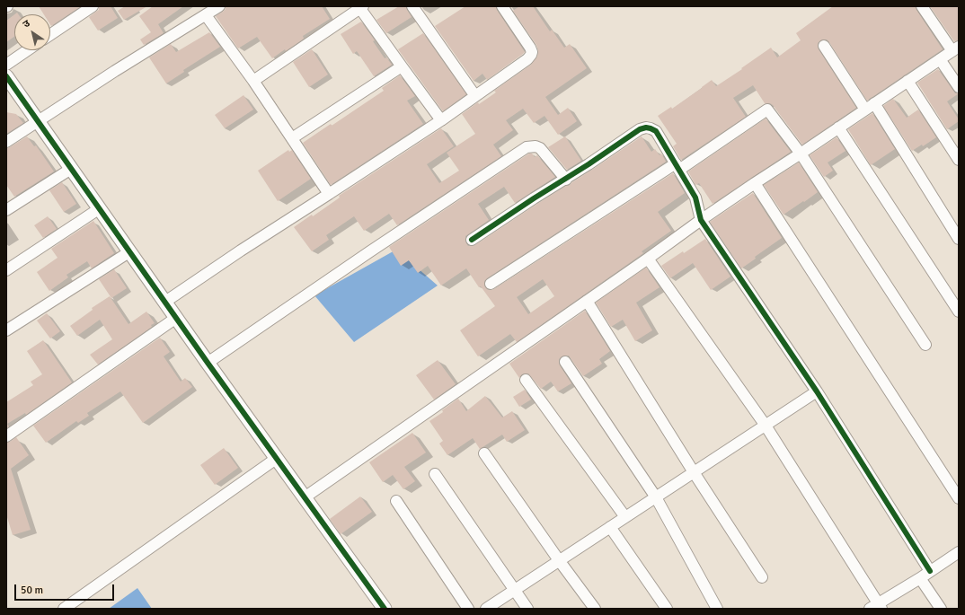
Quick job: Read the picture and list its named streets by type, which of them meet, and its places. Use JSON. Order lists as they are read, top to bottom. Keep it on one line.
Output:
{"scale_bar":"50 m","north":"top left"}
